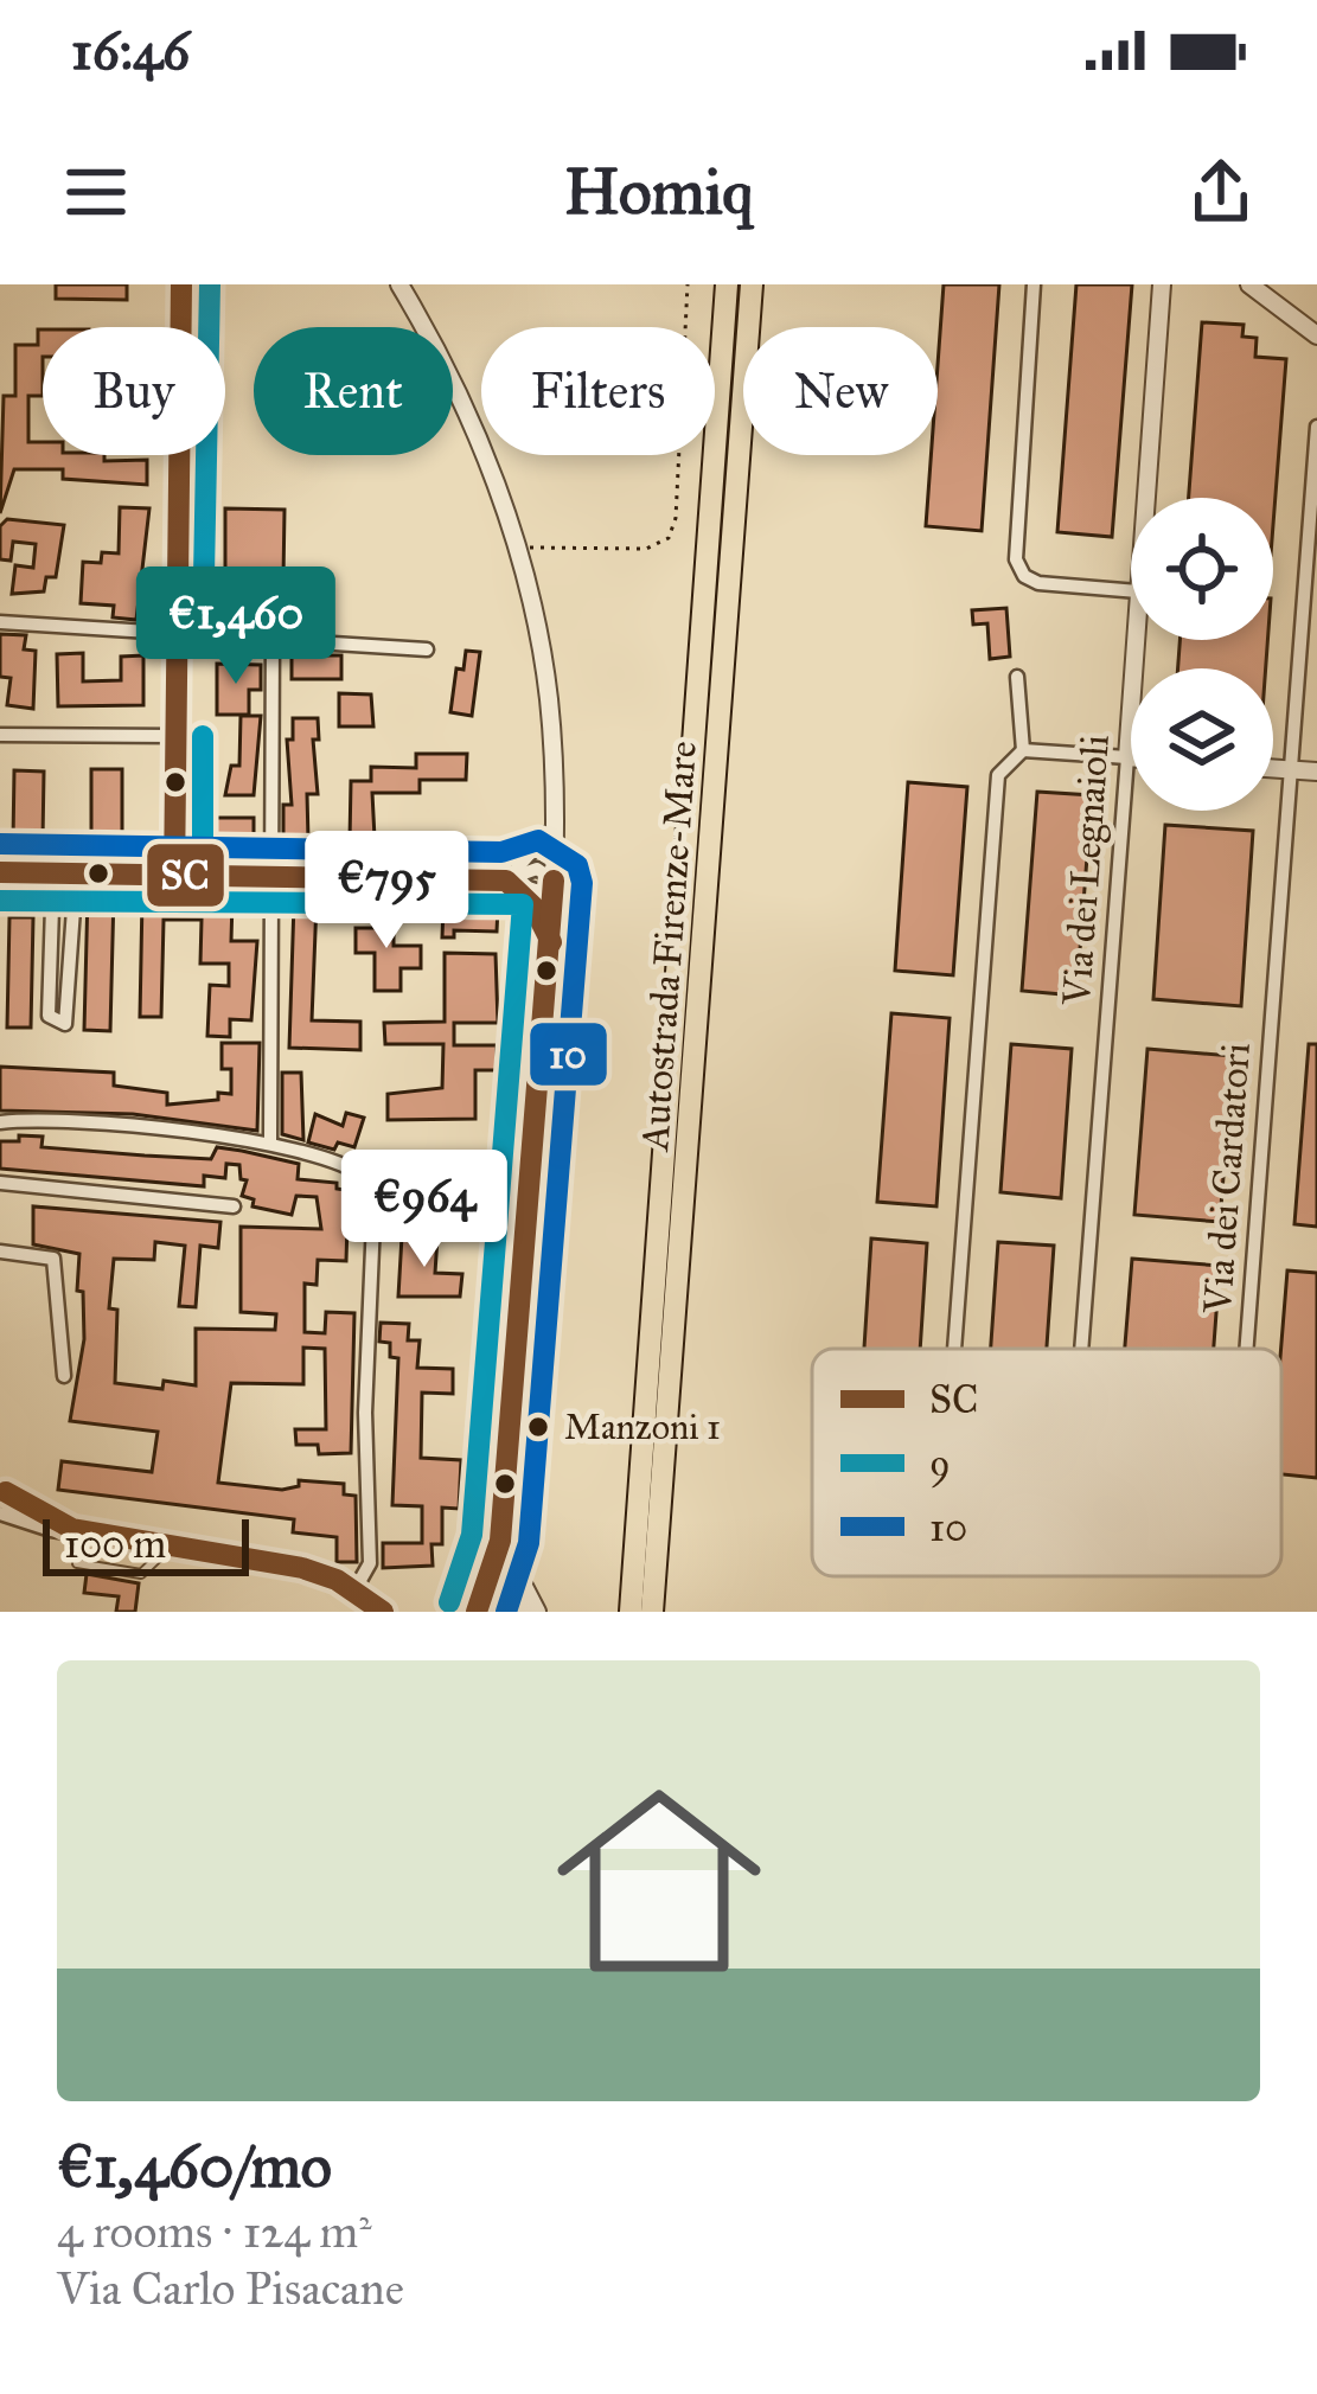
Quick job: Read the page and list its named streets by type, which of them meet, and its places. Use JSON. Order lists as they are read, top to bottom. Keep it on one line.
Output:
{"streets":{"highway":["Autostrada Firenze-Mare"],"street":["Via dei Legnaioli","Via dei Cardatori"]},"places":["Manzoni 1"],"lines":["transit line SC","transit line 9","transit line 10"],"legend":["SC","9","10"],"scale_bar":"100 m","page":{"status":"16:46","header":"Homiq","chip":["Buy","Rent","Filters","New"],"price":["€1,460","€795","€964"],"scale":"100 m","list":[{"name":"€1,460/mo","note":"4 rooms · 124 m² · Via Carlo Pisacane"}]}}
